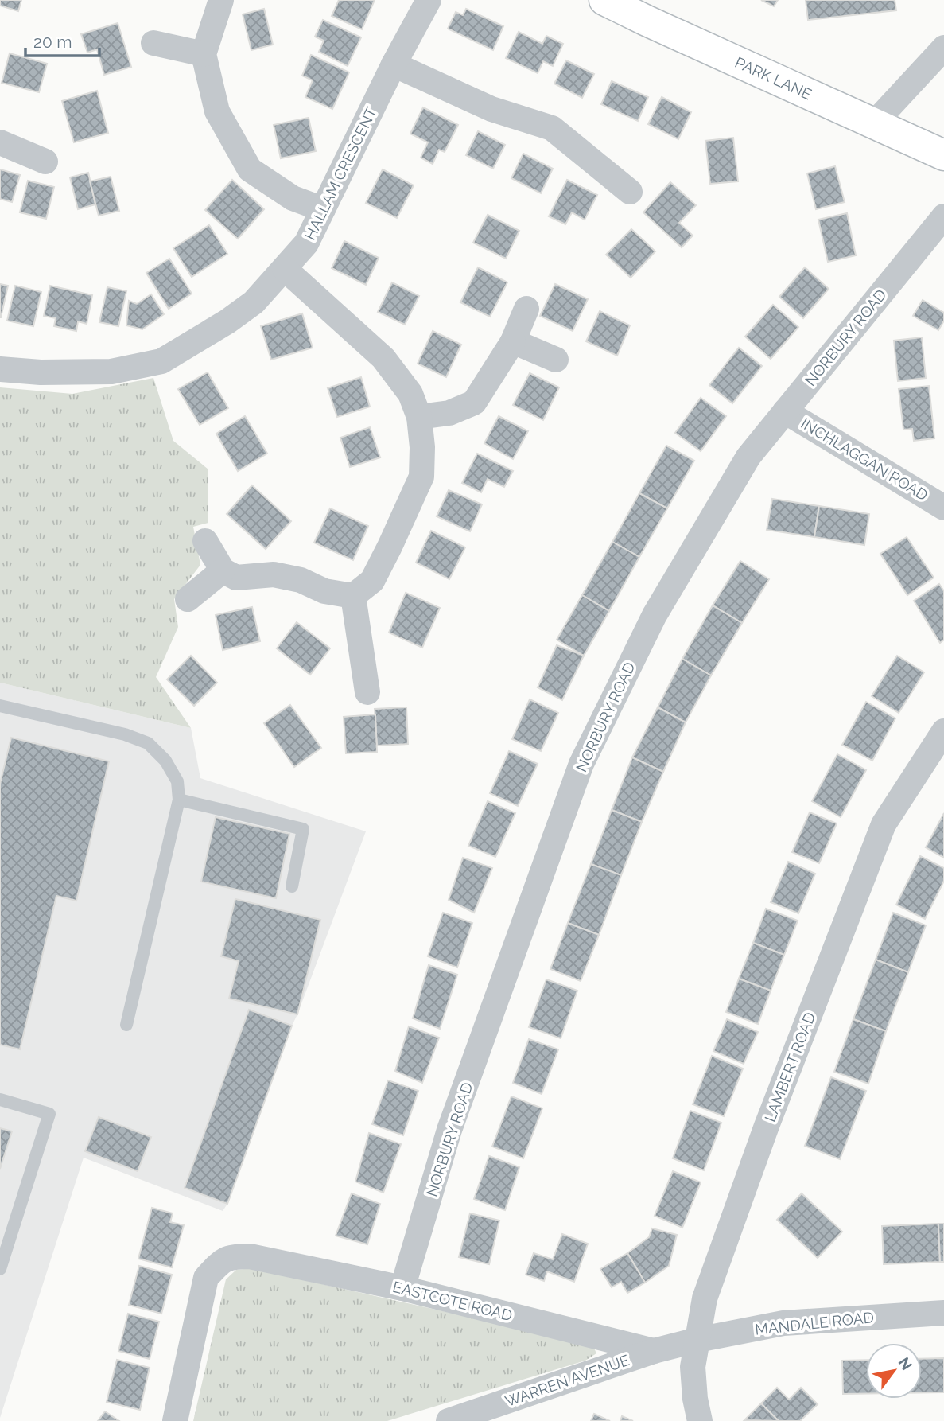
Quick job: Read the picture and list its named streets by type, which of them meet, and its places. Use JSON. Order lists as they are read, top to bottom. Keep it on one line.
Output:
{"streets":{"street":["PARK LANE","HALLAM CRESCENT","NORBURY ROAD","INCHLAGGAN ROAD","LAMBERT ROAD","EASTCOTE ROAD","MANDALE ROAD","WARREN AVENUE"]},"crossings":[["NORBURY ROAD","INCHLAGGAN ROAD"],["NORBURY ROAD","EASTCOTE ROAD"],["LAMBERT ROAD","MANDALE ROAD"],["EASTCOTE ROAD","MANDALE ROAD"],["EASTCOTE ROAD","WARREN AVENUE"],["MANDALE ROAD","WARREN AVENUE"]],"scale_bar":"20 m","north":"top right"}
